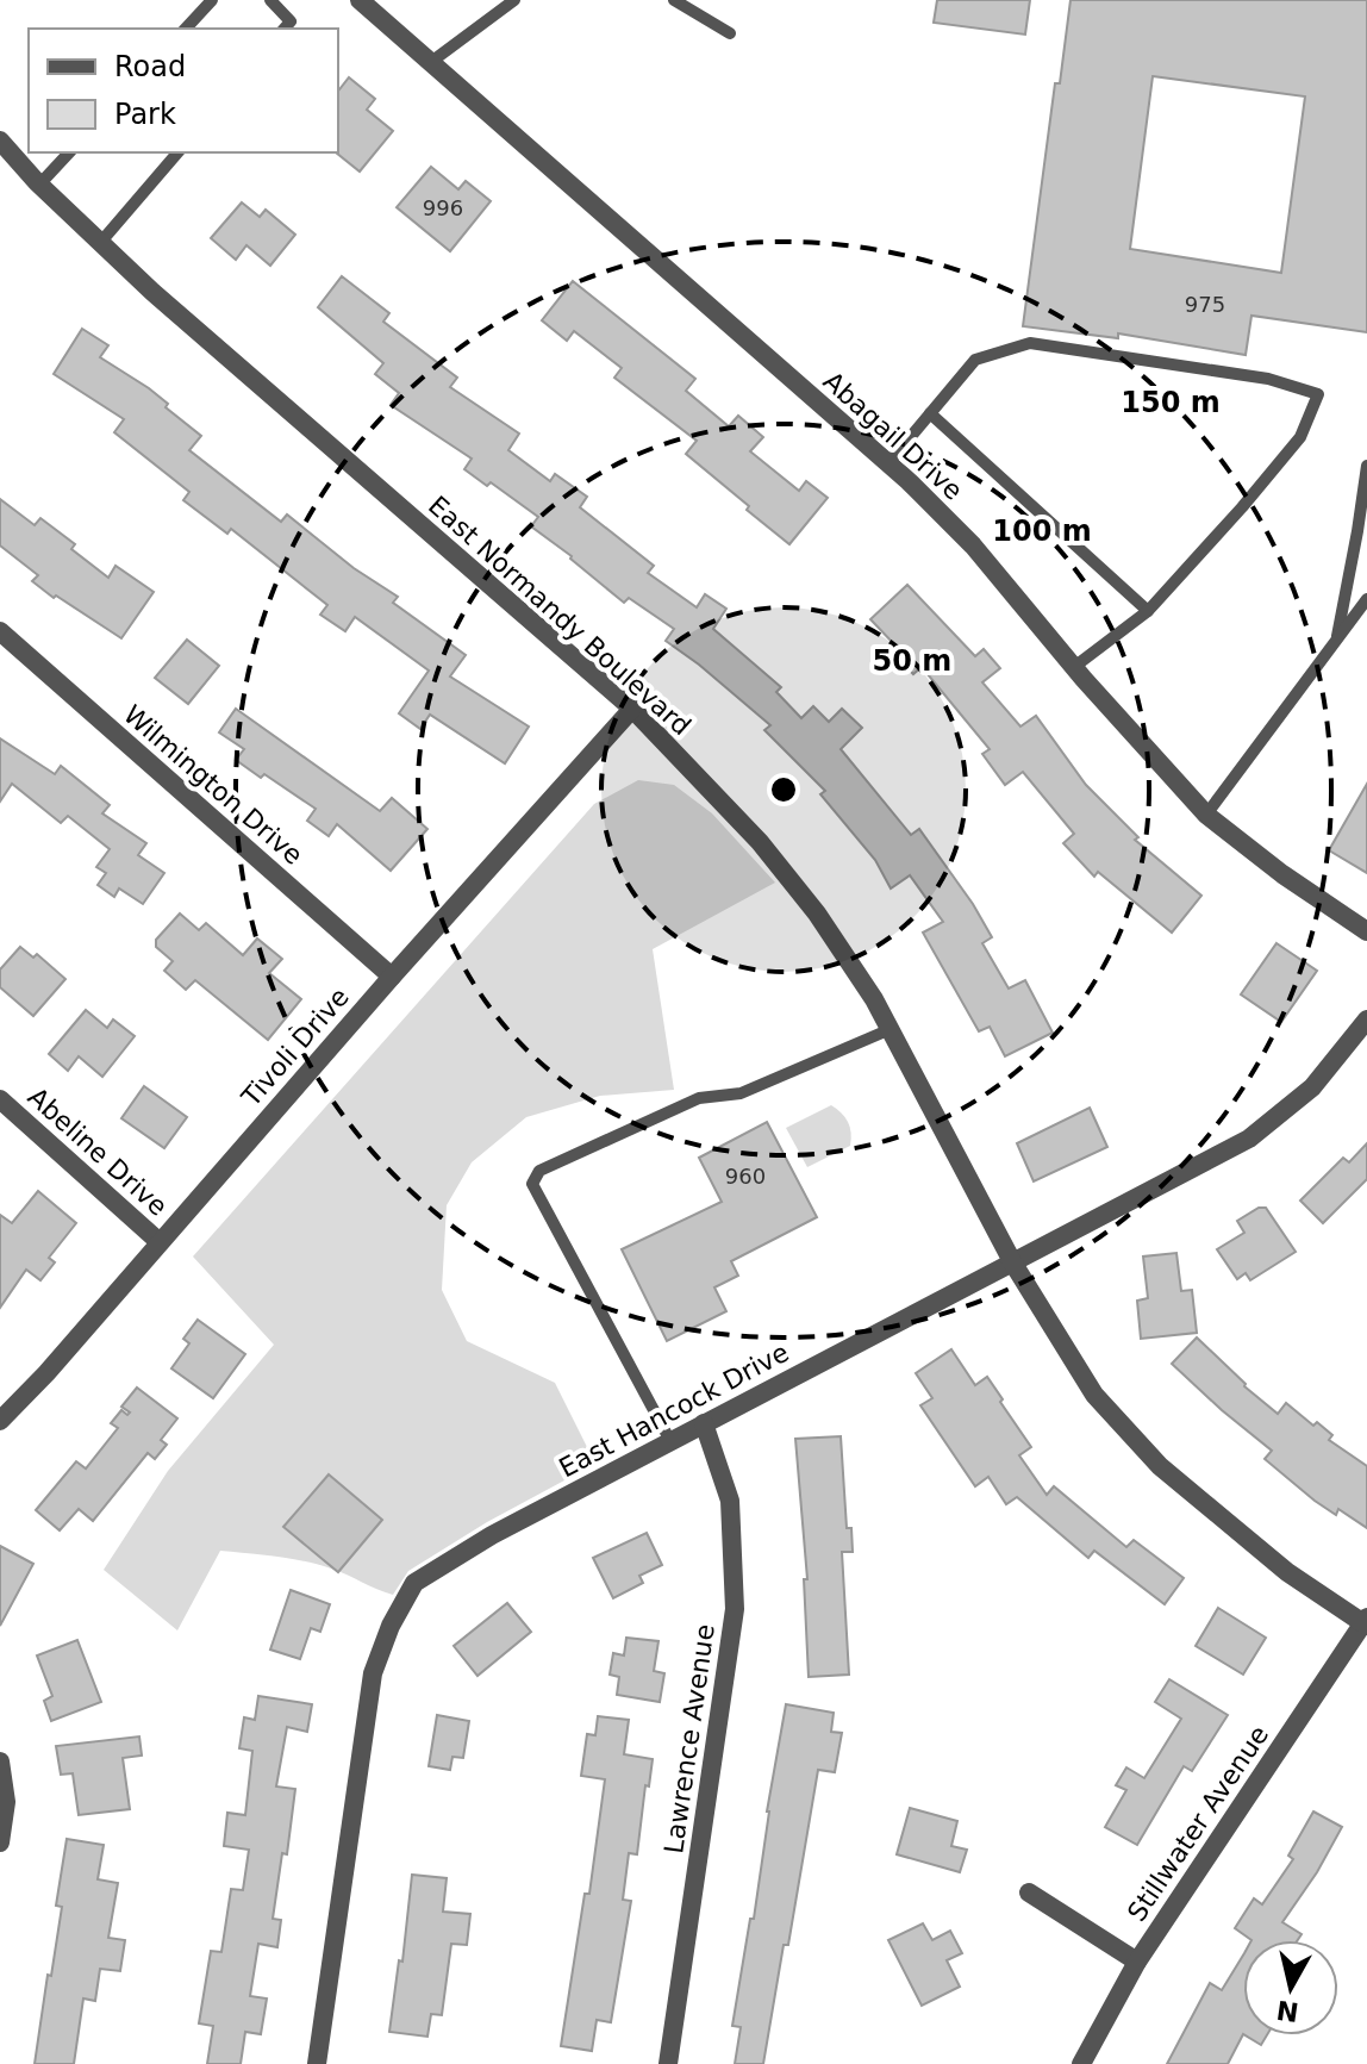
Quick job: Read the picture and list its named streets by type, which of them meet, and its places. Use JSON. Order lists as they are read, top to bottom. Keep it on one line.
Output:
{"streets":{"street":["Abagail Drive","East Normandy Boulevard","Wilmington Drive","Tivoli Drive","Abeline Drive","East Hancock Drive","Lawrence Avenue","Stillwater Avenue"]},"crossings":[["East Normandy Boulevard","Tivoli Drive"],["East Normandy Boulevard","East Hancock Drive"],["East Normandy Boulevard","Stillwater Avenue"],["Wilmington Drive","Tivoli Drive"],["Tivoli Drive","Abeline Drive"],["East Hancock Drive","Lawrence Avenue"]],"house_numbers":["996","975","960"],"legend":["Road","Park"],"north":"bottom","rings":["150 m","100 m","50 m"]}
